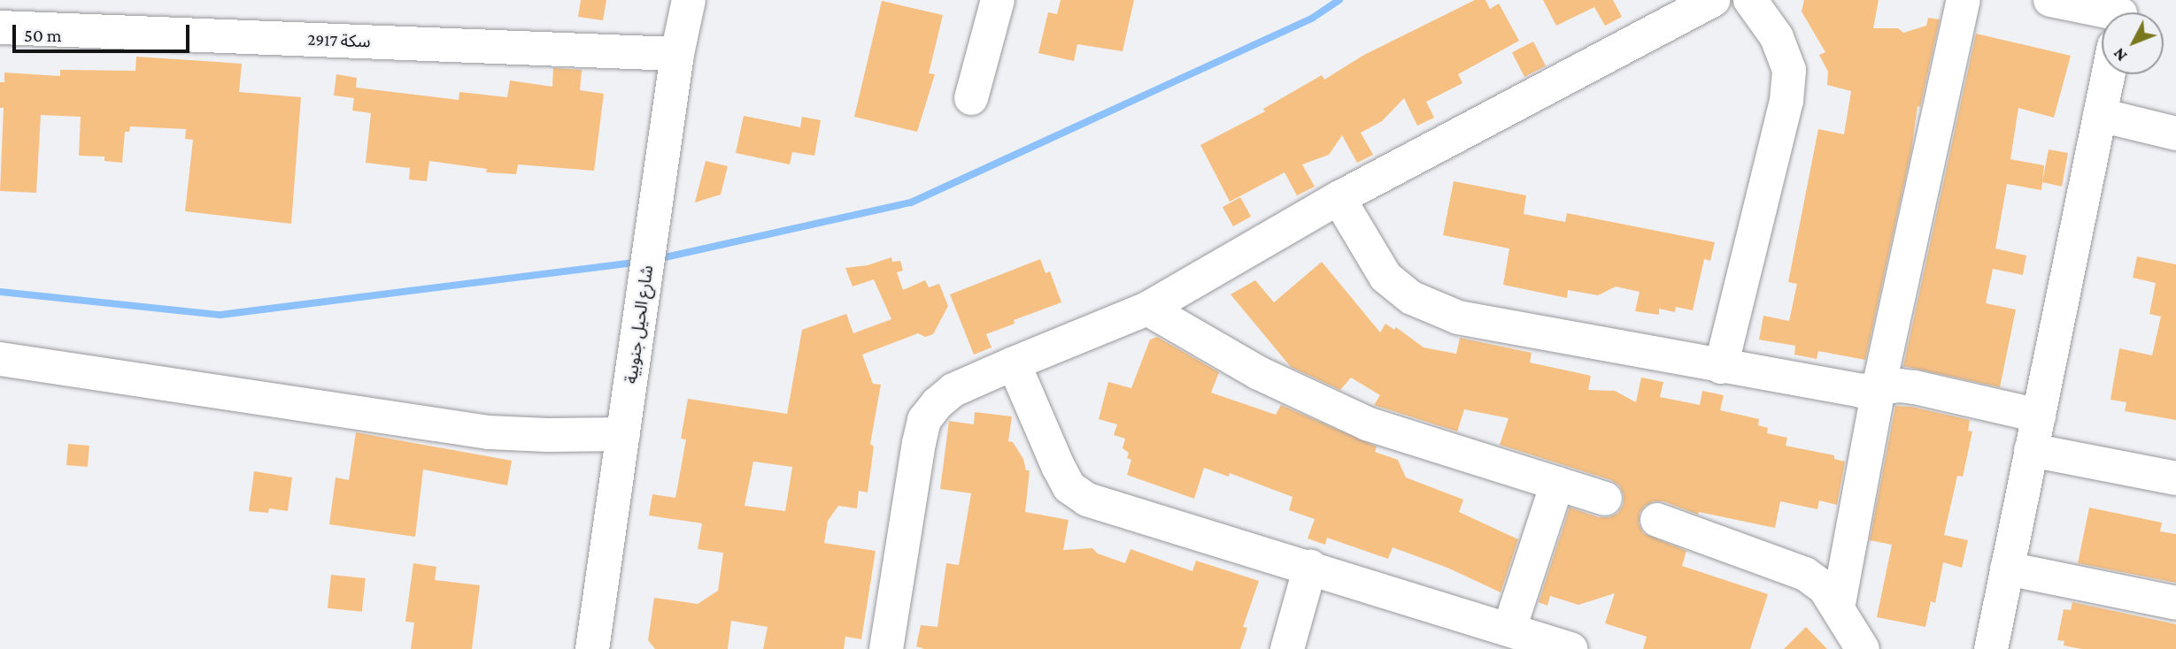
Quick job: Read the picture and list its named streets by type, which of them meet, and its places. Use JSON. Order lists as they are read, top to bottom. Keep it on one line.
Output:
{"streets":{"street":["سكة 2917","شارع الحيل جنوبية"]},"crossings":[["سكة 2917","شارع الحيل جنوبية"]],"scale_bar":"50 m","north":"bottom left"}
